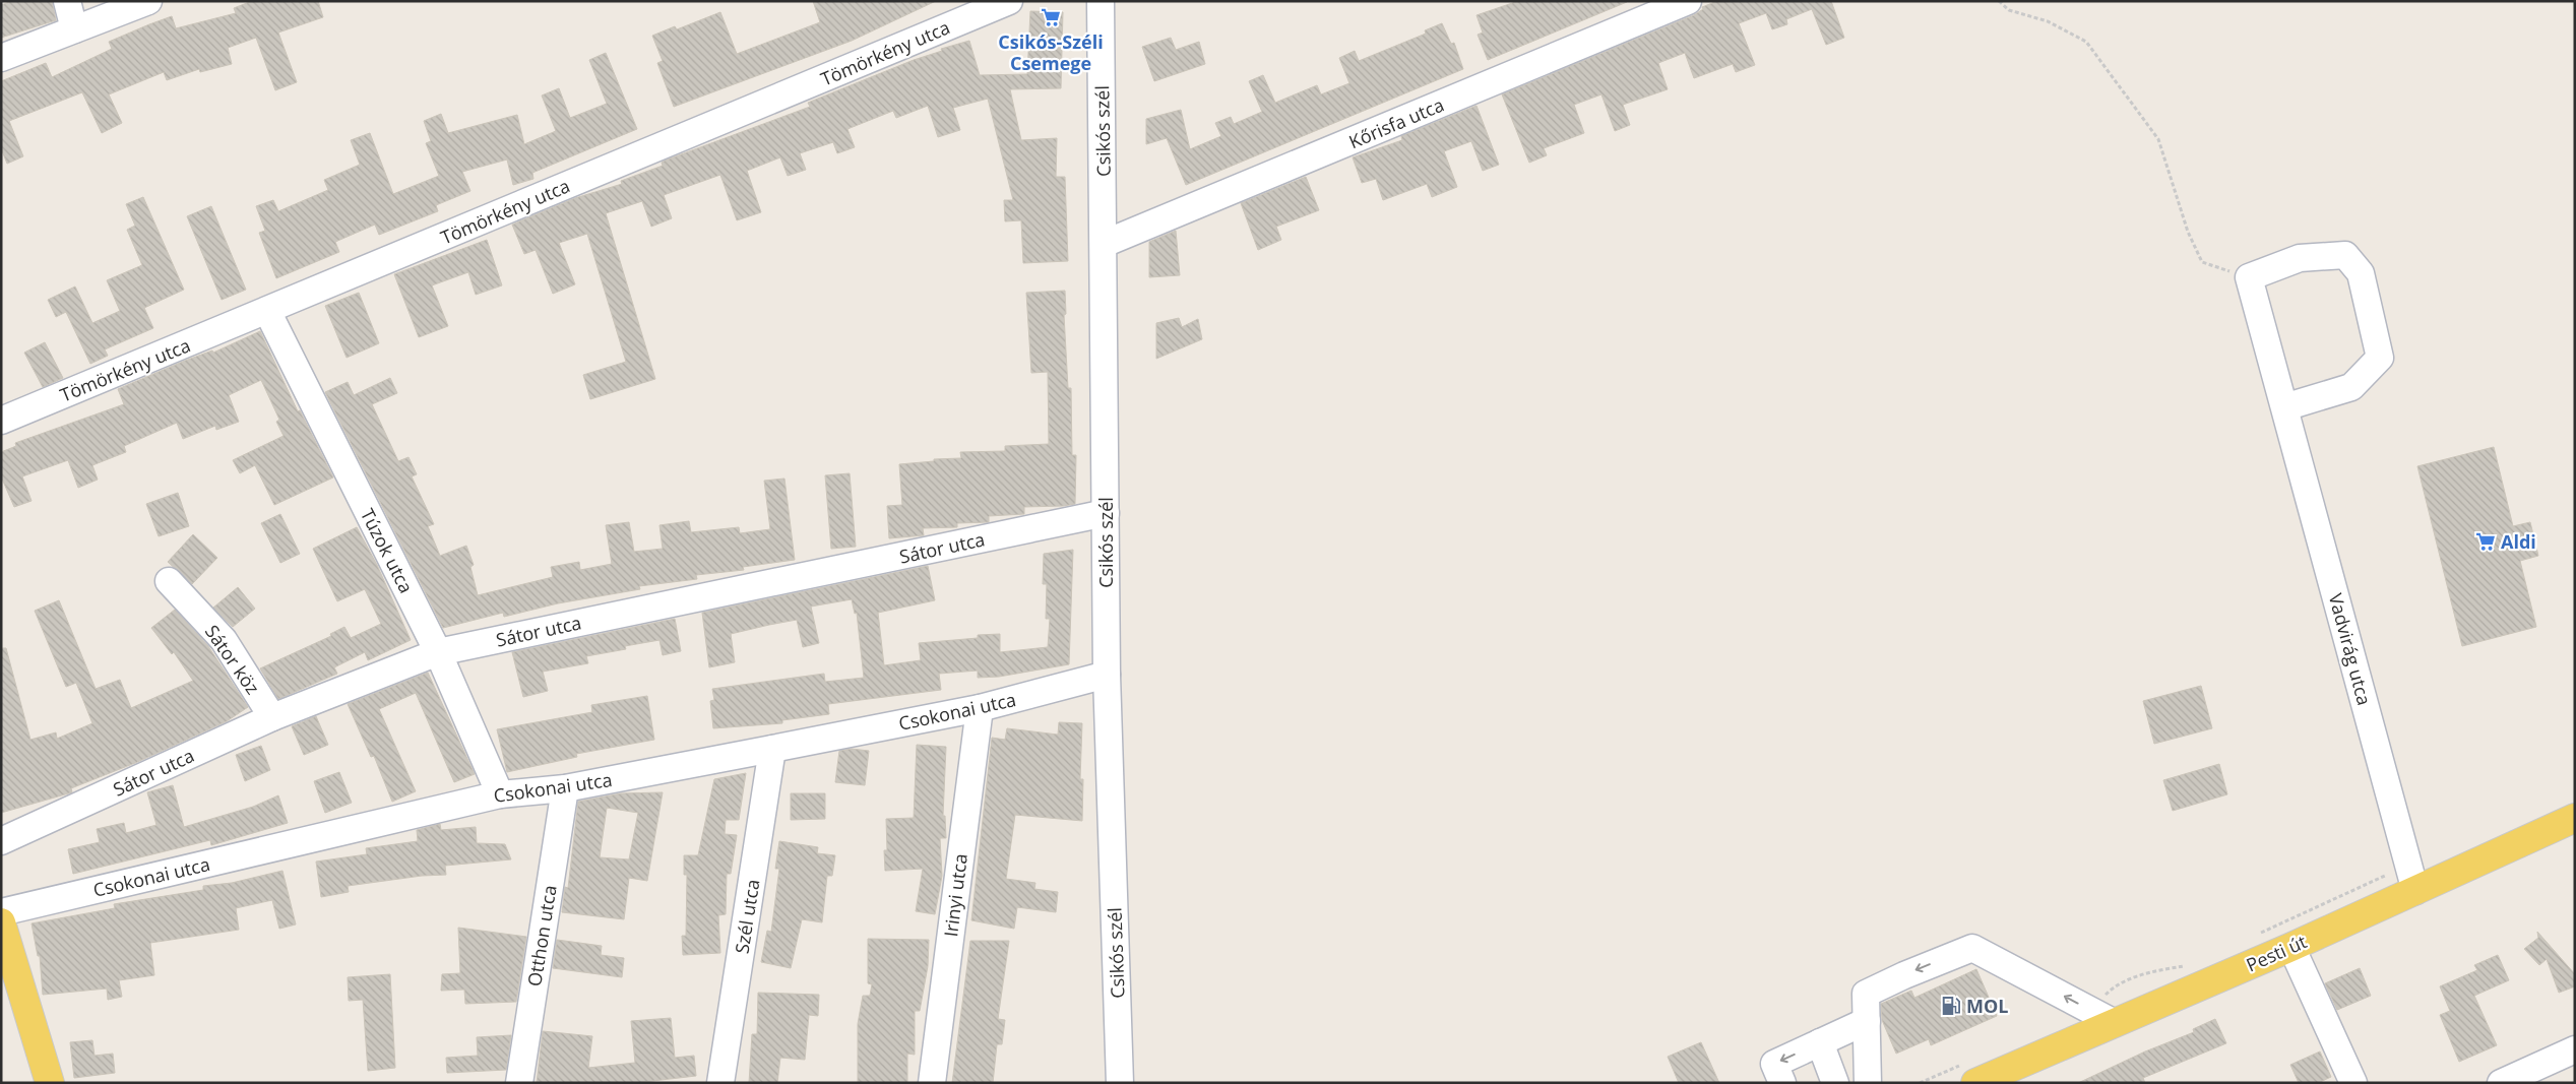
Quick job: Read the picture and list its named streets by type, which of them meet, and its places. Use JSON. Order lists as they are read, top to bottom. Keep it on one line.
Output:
{"streets":{"main road":["Pesti út"],"street":["Tömörkény utca","Kőrisfa utca","Csikós szél","Sátor utca","Túzok utca","Vadvirág utca","Sátor köz","Csokonai utca","Irinyi utca","Szél utca","Otthon utca"]},"crossings":[["Tömörkény utca","Túzok utca"],["Kőrisfa utca","Csikós szél"],["Csikós szél","Sátor utca"],["Csikós szél","Csokonai utca"],["Sátor utca","Túzok utca"],["Sátor utca","Sátor köz"],["Túzok utca","Csokonai utca"],["Vadvirág utca","Pesti út"],["Csokonai utca","Irinyi utca"],["Csokonai utca","Szél utca"],["Csokonai utca","Otthon utca"]],"places":{"supermarket":["Csikós-Széli Csemege","Aldi"],"fuel station":["MOL"]}}
